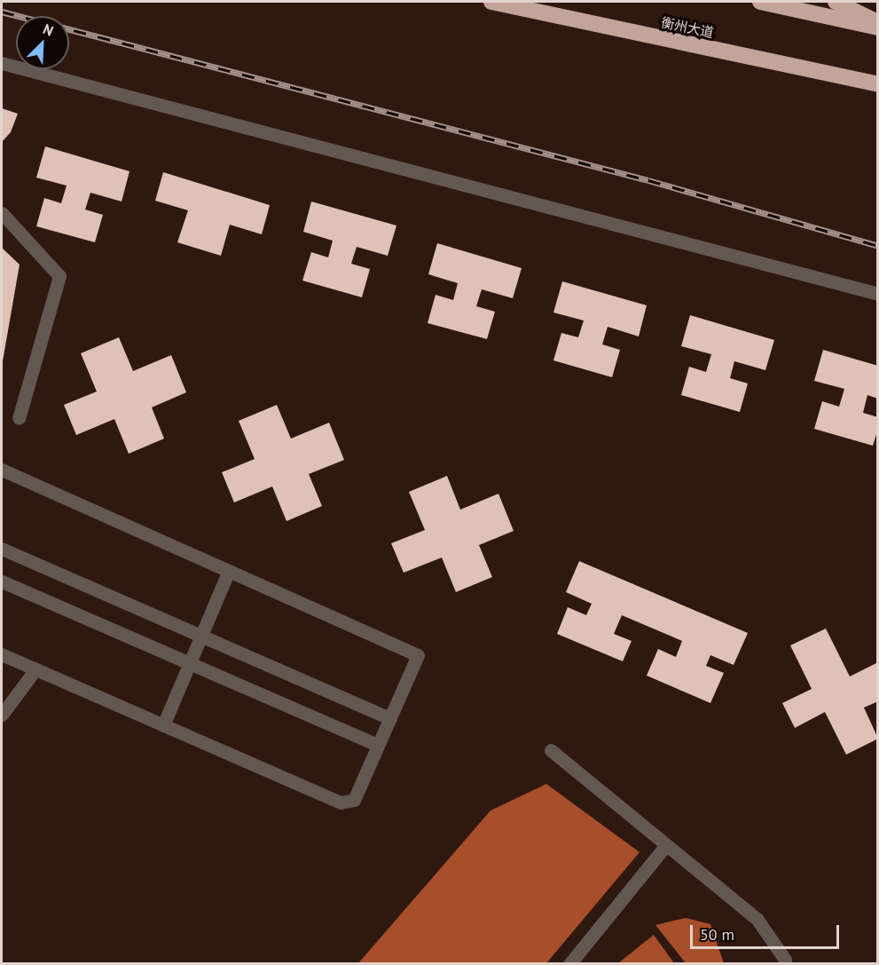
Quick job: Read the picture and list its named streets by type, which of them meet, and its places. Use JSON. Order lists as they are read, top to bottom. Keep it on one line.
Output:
{"streets":{"highway":["衡州大道"]},"scale_bar":"50 m","north":"top right"}
